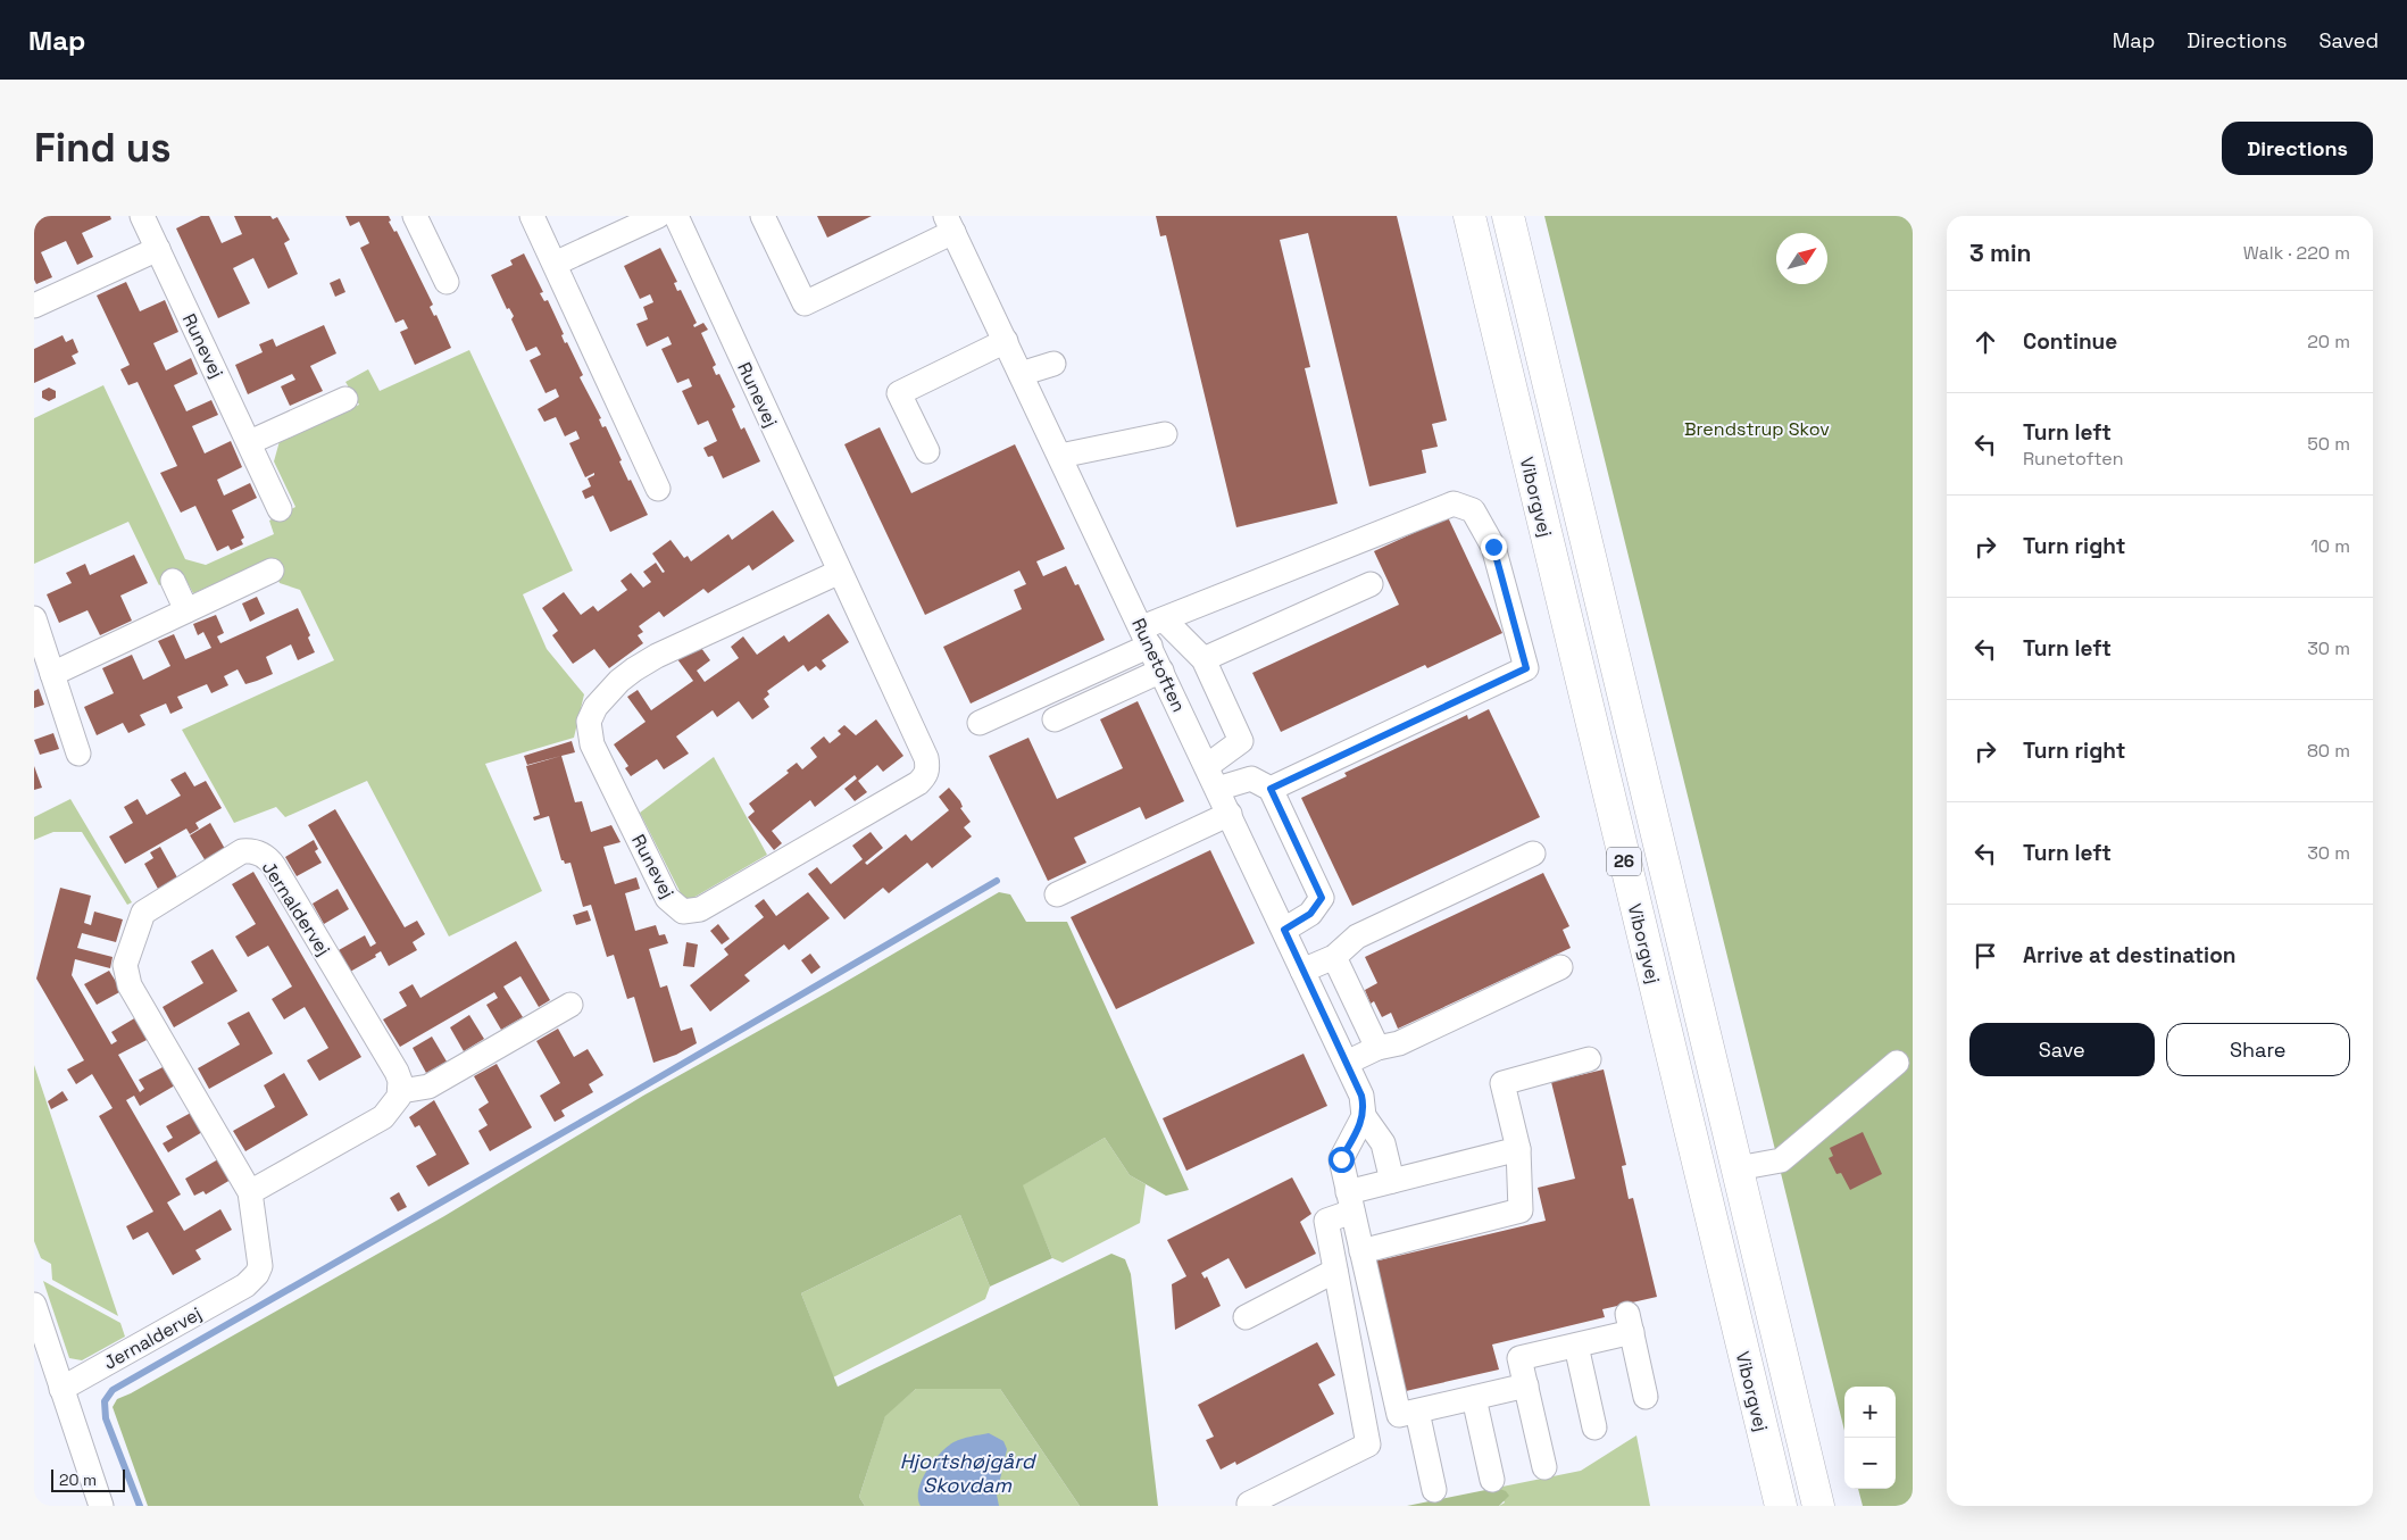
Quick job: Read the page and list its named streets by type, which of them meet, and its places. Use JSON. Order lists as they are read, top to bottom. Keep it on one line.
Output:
{"streets":{"main road":["Viborgvej","26"],"street":["Runevej","Runetoften","Jernaldervej"]},"water":["Hjortshøjgård Skovdam"],"parks":["Brendstrup Skov"],"scale_bar":"20 m","north":"top right","page":{"header":"Map","nav":["Map","Directions","Saved"],"buttons":["Directions",["Save","Share"]],"title":"Find us","heading":["3 min","Walk · 220 m"],"list":[["Continue","20 m"],["Turn left","Runetoften","50 m"],["Turn right","10 m"],["Turn left","30 m"],["Turn right","80 m"],["Turn left","30 m"],"Arrive at destination"],"map_buttons":["+","−"],"scale":"20 m"}}
